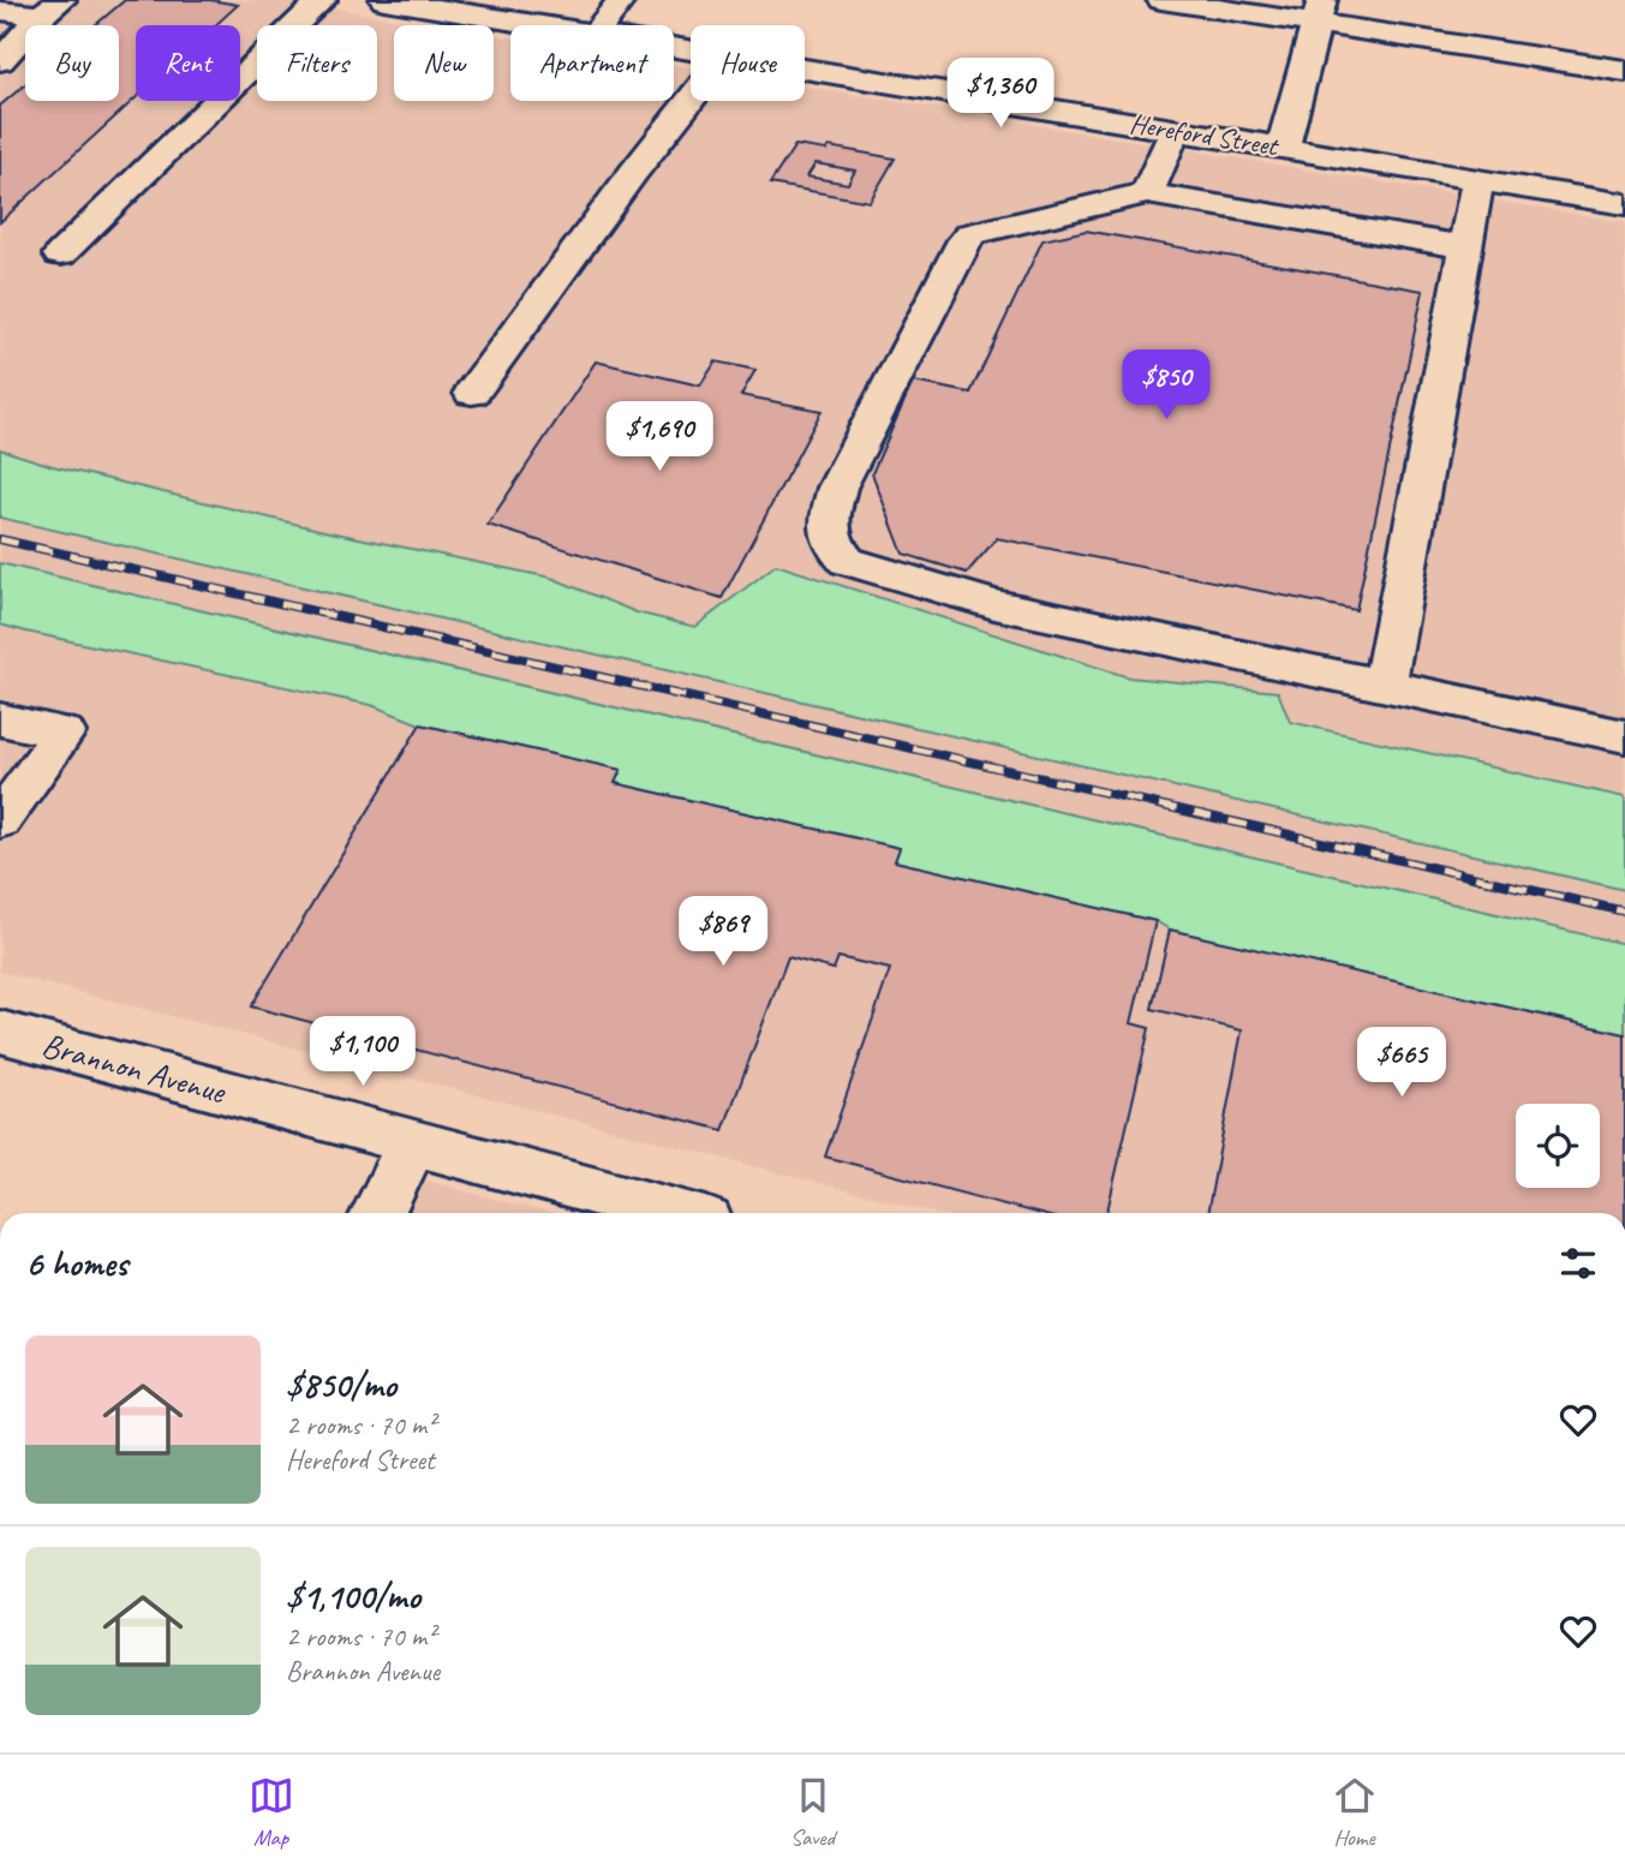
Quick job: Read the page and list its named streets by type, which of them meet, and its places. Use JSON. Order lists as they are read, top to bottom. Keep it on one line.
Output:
{"streets":{"street":["Hereford Street","Brannon Avenue"]},"page":{"chip":["Buy","Rent","Filters","New","Apartment","House"],"price":["$1,360","$850","$1,690","$869","$1,100","$665"],"heading":"6 homes","list":[{"name":"$850/mo","note":"2 rooms · 70 m² · Hereford Street"},{"name":"$1,100/mo","note":"2 rooms · 70 m² · Brannon Avenue"}],"tabs":["Map","Saved","Home"]}}
